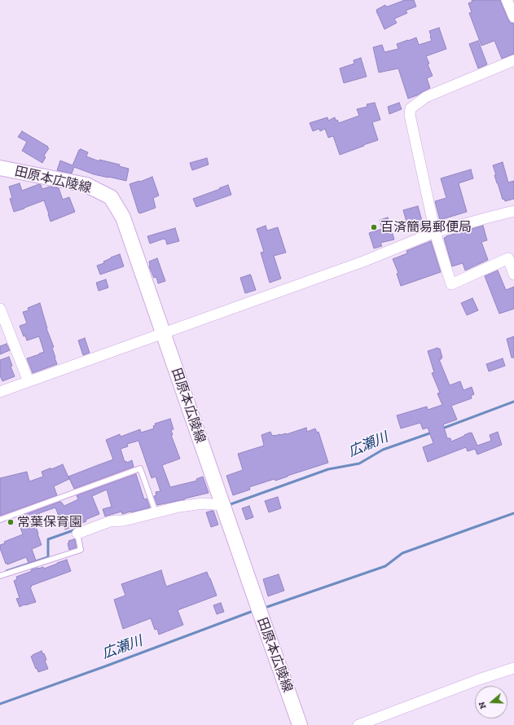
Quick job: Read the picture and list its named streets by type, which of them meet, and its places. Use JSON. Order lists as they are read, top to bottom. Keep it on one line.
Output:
{"streets":{"main road":["田原本広陵線"]},"water":["広瀬川"],"places":["百済簡易郵便局","常葉保育園"],"north":"left"}
